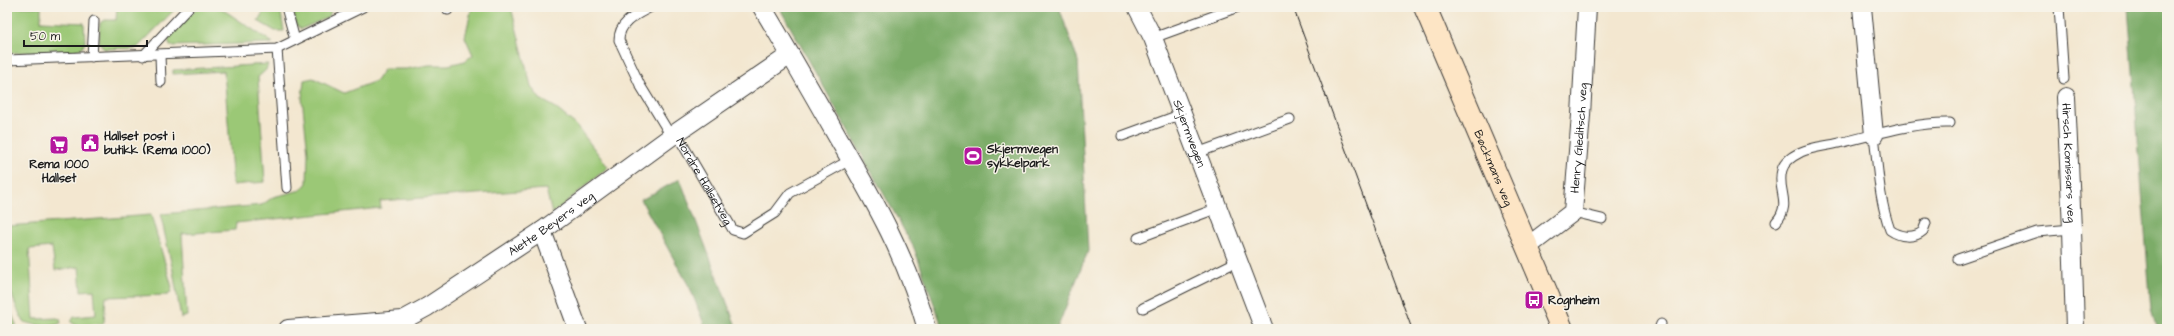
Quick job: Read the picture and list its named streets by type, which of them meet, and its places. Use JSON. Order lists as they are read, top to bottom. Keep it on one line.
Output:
{"streets":{"main road":["Bøckmans veg"],"street":["Skjermvegen","Henry Gleditsch veg","Hirsch Komissars veg","Alette Beyers veg"],"lane":["Nordre Hallsetveg"]},"crossings":[["Nordre Hallsetveg","Alette Beyers veg"]],"places":{"public building":["Hallset post i butikk (Rema 1000)"],"supermarket":["Rema 1000 Hallset"],"sports":["Skjermvegen sykkelpark"],"bus stop":["Rognheim"]},"scale_bar":"50 m"}
